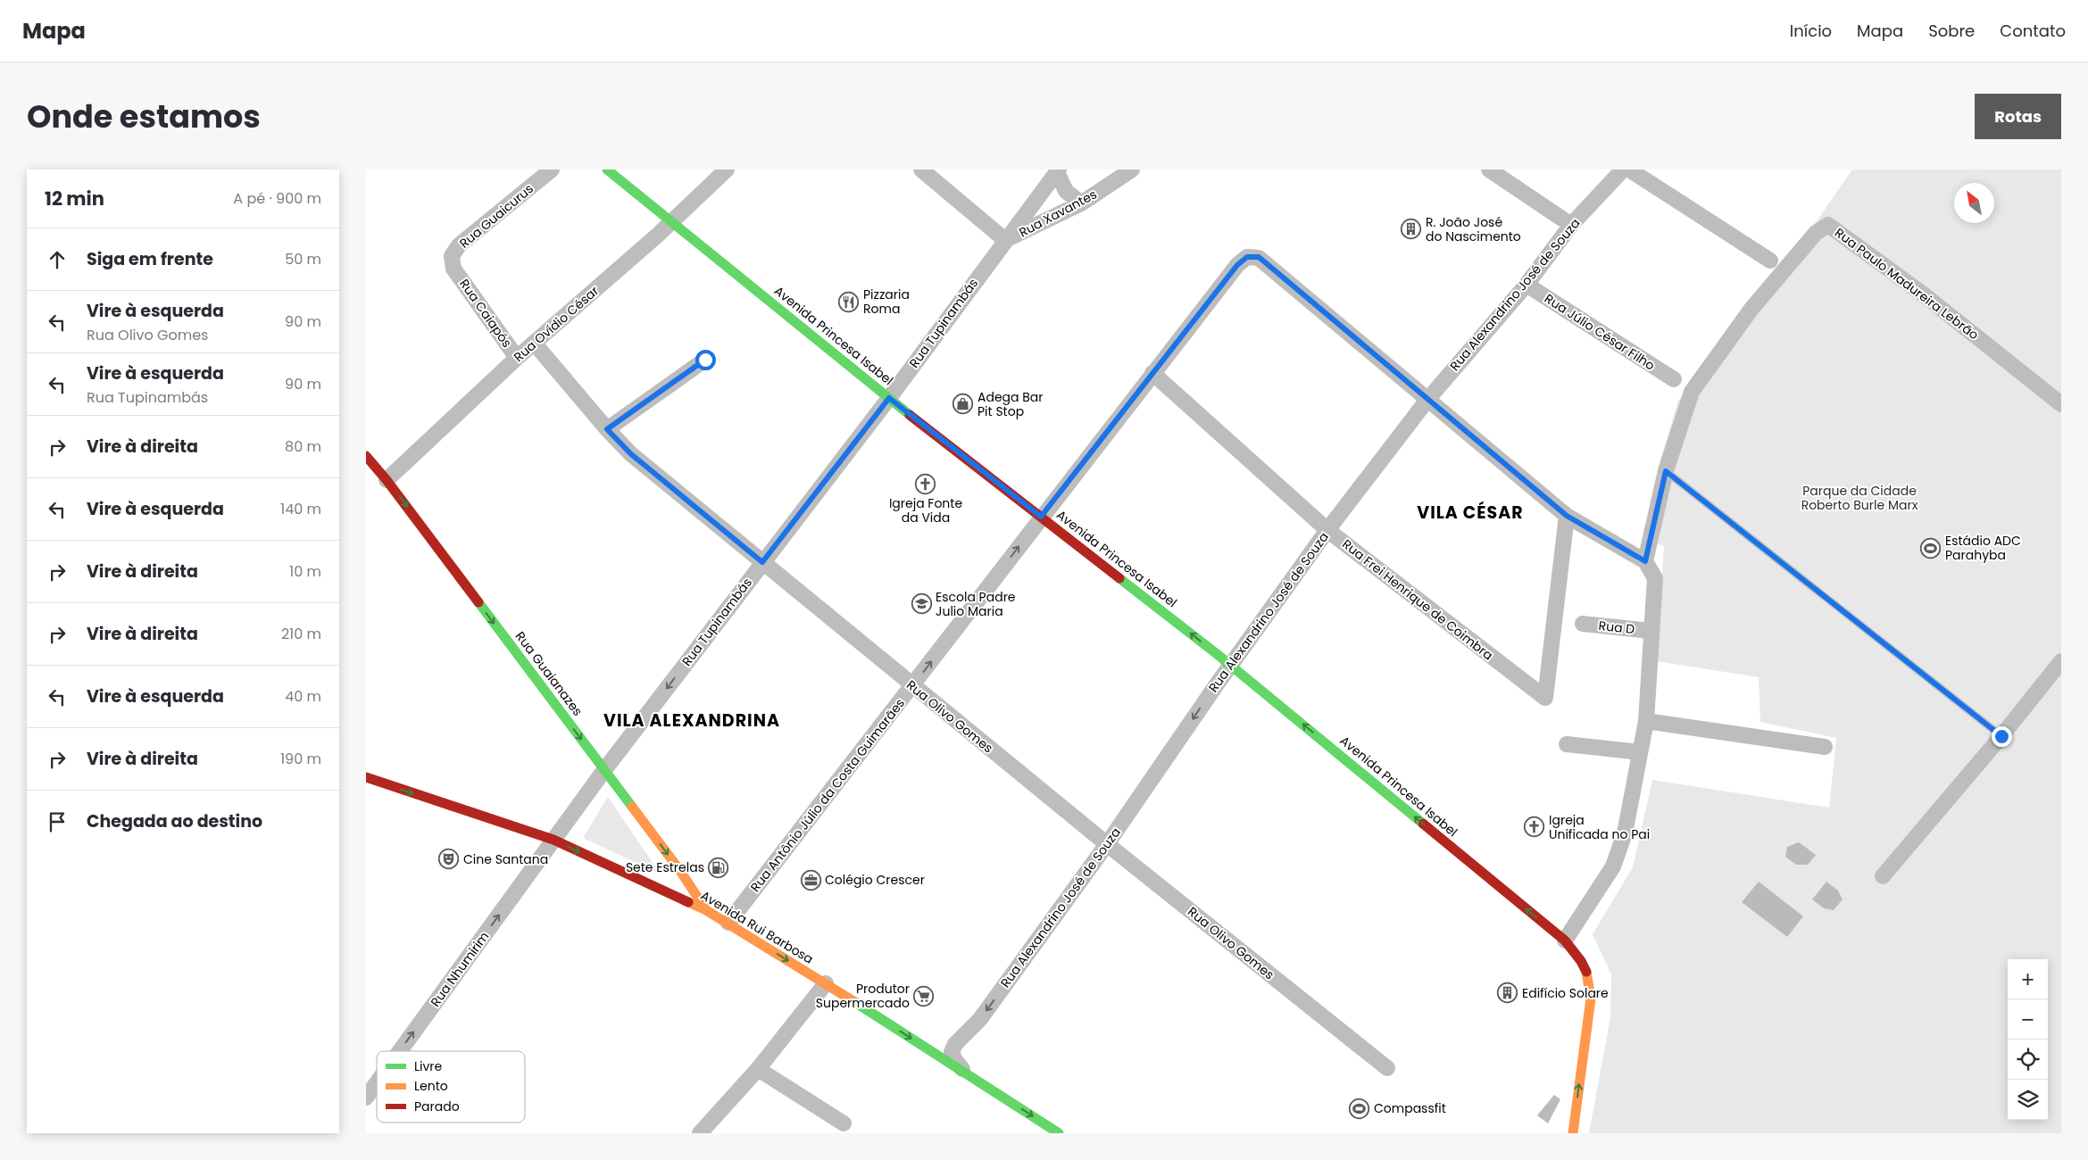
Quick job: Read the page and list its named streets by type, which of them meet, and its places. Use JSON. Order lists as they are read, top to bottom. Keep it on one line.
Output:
{"streets":{"main road":["Avenida Princesa Isabel","Rua Guaianazes","Avenida Rui Barbosa"],"street":["Rua Xavantes","Rua Guaicurus","Rua Paulo Madureira Lebrão","Rua Alexandrino José de Souza","Rua Caiapós","Rua Tupinambás","Rua Ovídio César","Rua Júlio César Filho","Rua Frei Henrique de Coimbra","Rua D","Rua Olivo Gomes","Rua Antônio Júlio da Costa Guimarães","Rua Nhumirim"]},"crossings":[["Rua Xavantes","Rua Tupinambás"],["Rua Guaicurus","Rua Caiapós"],["Rua Alexandrino José de Souza","Rua Júlio César Filho"],["Rua Alexandrino José de Souza","Avenida Princesa Isabel"],["Rua Alexandrino José de Souza","Rua Frei Henrique de Coimbra"],["Rua Alexandrino José de Souza","Rua Olivo Gomes"],["Rua Alexandrino José de Souza","Rua Antônio Júlio da Costa Guimarães"],["Rua Alexandrino José de Souza","Avenida Rui Barbosa"],["Rua Caiapós","Rua Ovídio César"],["Rua Tupinambás","Avenida Princesa Isabel"],["Rua Tupinambás","Rua Guaianazes"],["Rua Tupinambás","Rua Olivo Gomes"],["Rua Tupinambás","Avenida Rui Barbosa"],["Rua Tupinambás","Rua Nhumirim"],["Rua Ovídio César","Avenida Princesa Isabel"],["Rua Ovídio César","Rua Guaianazes"],["Rua Ovídio César","Rua Olivo Gomes"],["Avenida Princesa Isabel","Rua Antônio Júlio da Costa Guimarães"],["Rua Frei Henrique de Coimbra","Rua Antônio Júlio da Costa Guimarães"],["Rua Guaianazes","Avenida Rui Barbosa"],["Rua Olivo Gomes","Rua Antônio Júlio da Costa Guimarães"],["Rua Antônio Júlio da Costa Guimarães","Avenida Rui Barbosa"],["Avenida Rui Barbosa","Rua Nhumirim"]],"one_way":["Rua Alexandrino José de Souza","Avenida Princesa Isabel","Rua Guaianazes","Avenida Rui Barbosa","Rua Nhumirim"],"districts":["VILA CÉSAR","VILA ALEXANDRINA"],"parks":["Parque da Cidade Roberto Burle Marx"],"places":{"building":["R. João José do Nascimento","Edifício Solare"],"restaurant":["Pizzaria Roma"],"shop":["Adega Bar Pit Stop"],"church":["Igreja Fonte da Vida","Igreja Unificada no Pai"],"sports":["Estádio ADC Parahyba","Compassfit"],"school or university":["Escola Padre Julio Maria"],"theatre":["Cine Santana"],"fuel station":["Sete Estrelas"],"office":["Colégio Crescer"],"supermarket":["Produtor Supermercado"]},"legend":["Livre","Lento","Parado"],"north":"top left","page":{"header":"Mapa","nav":["Início","Mapa","Sobre","Contato"],"title":"Onde estamos","buttons":"Rotas","heading":["12 min","A pé · 900 m"],"list":[["Siga em frente","50 m"],["Vire à esquerda","Rua Olivo Gomes","90 m"],["Vire à esquerda","Rua Tupinambás","90 m"],["Vire à direita","80 m"],["Vire à esquerda","140 m"],["Vire à direita","10 m"],["Vire à direita","210 m"],["Vire à esquerda","40 m"],["Vire à direita","190 m"],"Chegada ao destino"],"map_buttons":["+","−"]}}
